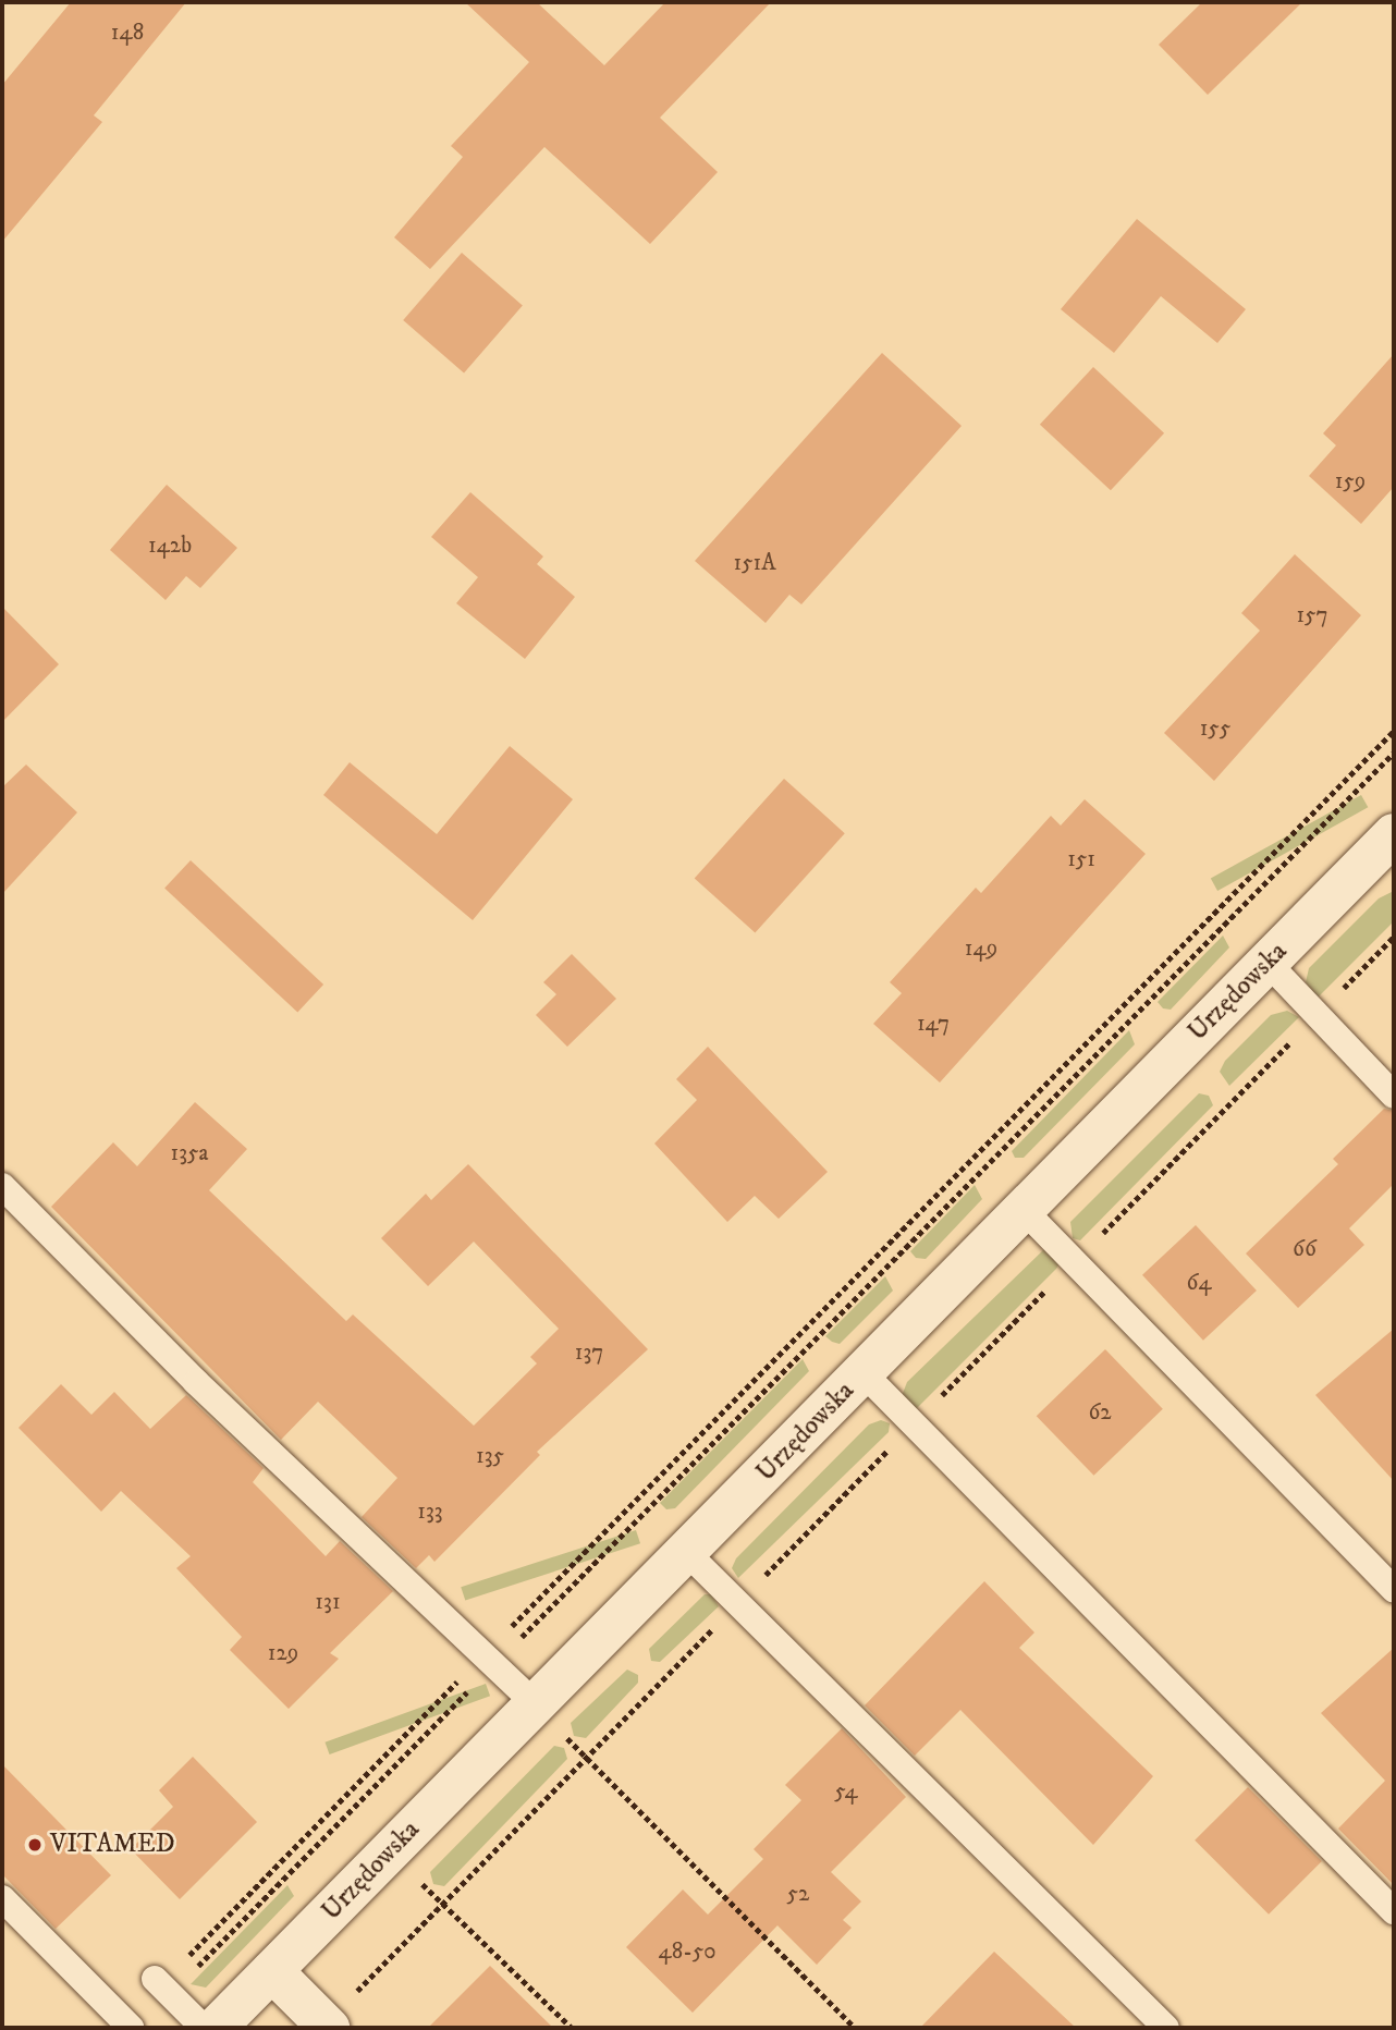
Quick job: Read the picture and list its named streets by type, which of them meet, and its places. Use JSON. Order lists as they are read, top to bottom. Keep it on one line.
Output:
{"streets":{"street":["Urzędowska"]},"places":["VITAMED"],"house_numbers":["148","159","142b","151A","157","155","151","149","147","135a","66","64","137","62","135","133","131","129","54","52","48-50"]}
